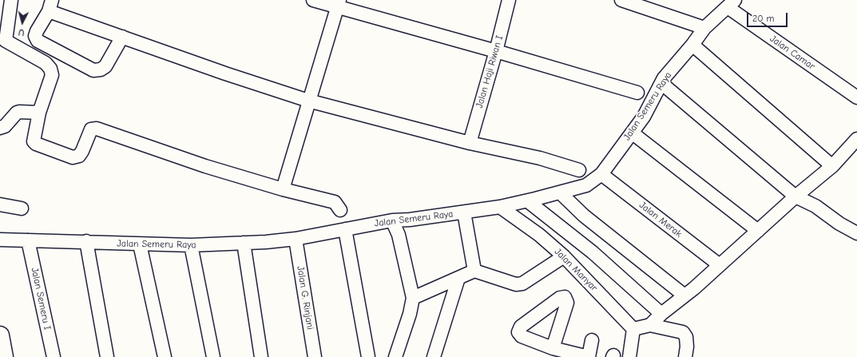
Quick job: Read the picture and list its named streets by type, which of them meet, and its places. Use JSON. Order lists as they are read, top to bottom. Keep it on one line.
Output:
{"streets":{"street":["Jalan Camar","Jalan Haji Riwan I","Jalan Semeru Raya","Jalan Merak","Jalan Manyar","Jalan G. Rinjani","Jalan Semeru I"]},"crossings":[["Jalan Camar","Jalan Semeru Raya"],["Jalan Semeru Raya","Jalan Merak"],["Jalan Semeru Raya","Jalan Manyar"],["Jalan Semeru Raya","Jalan G. Rinjani"],["Jalan Semeru Raya","Jalan Semeru I"]],"scale_bar":"20 m","north":"bottom"}
